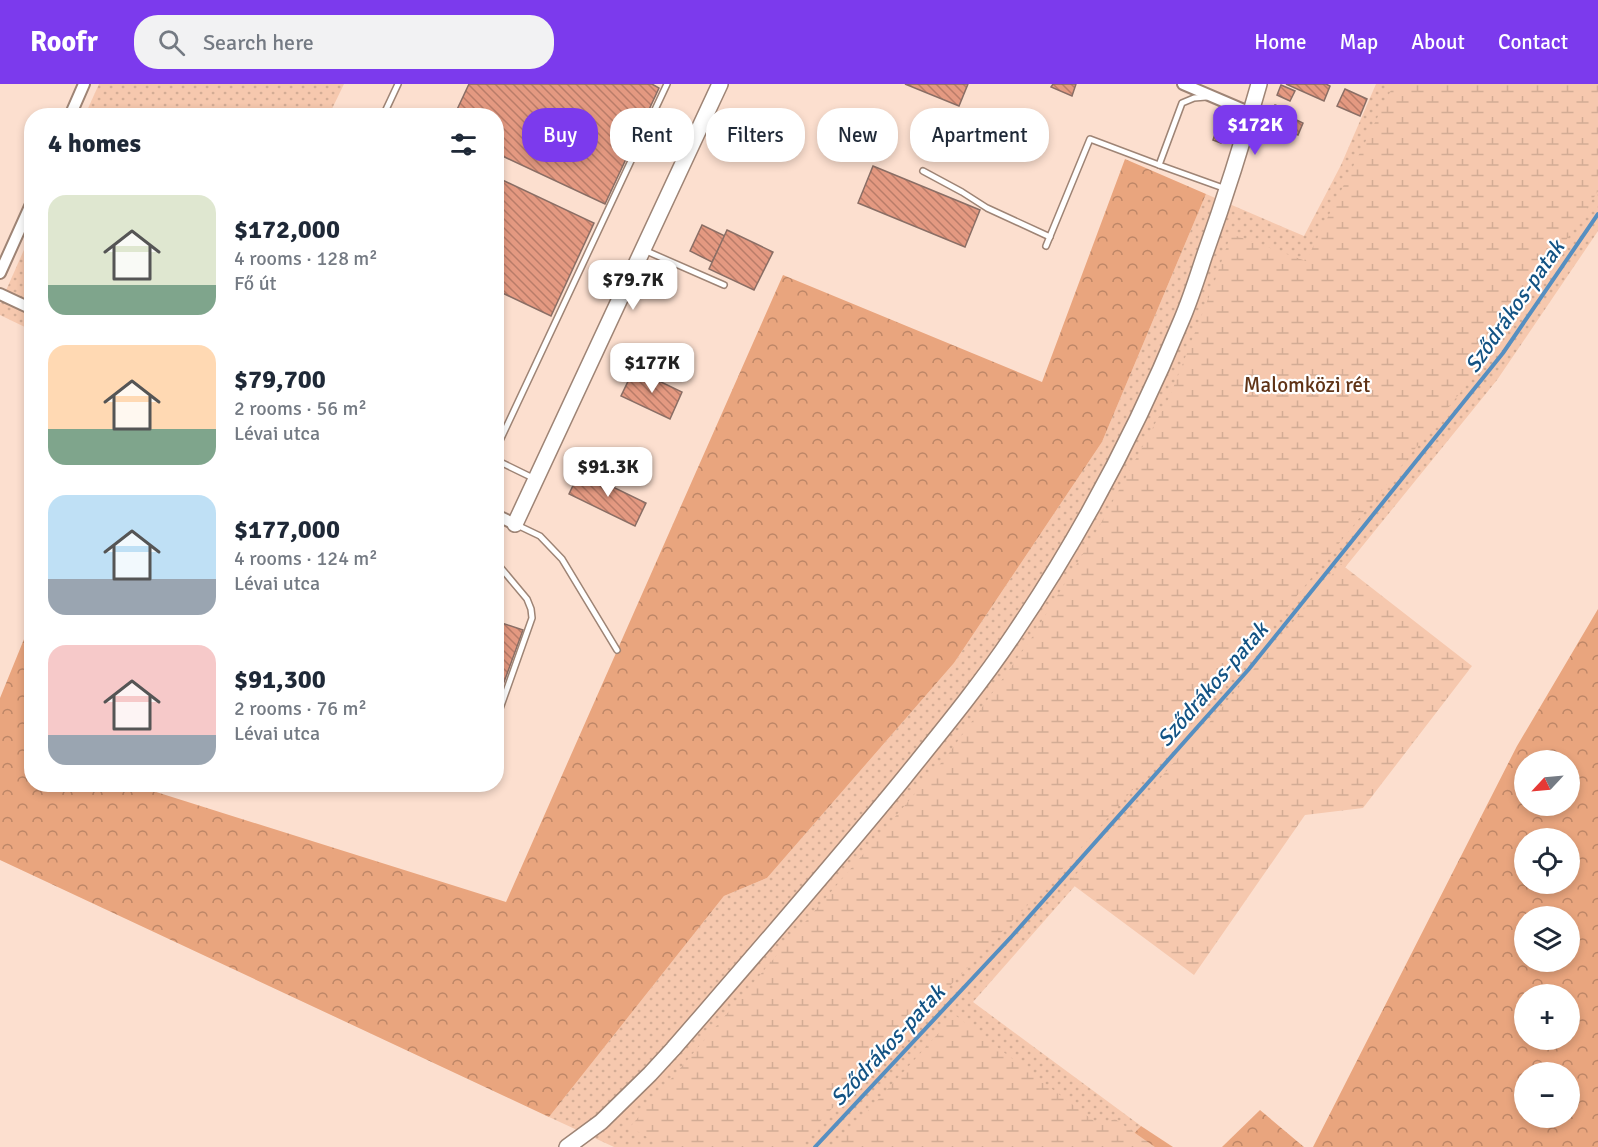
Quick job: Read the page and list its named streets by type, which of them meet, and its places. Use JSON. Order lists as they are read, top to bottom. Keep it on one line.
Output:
{"water":["Sződrákos-patak"],"parks":["Malomközi rét"],"north":"bottom left","page":{"header":"Roofr","search":"Search here","nav":["Home","Map","About","Contact"],"price":["$172K","$79.7K","$177K","$91.3K"],"chip":["Buy","Rent","Filters","New","Apartment"],"heading":"4 homes","list":[{"name":"$172,000","note":"4 rooms · 128 m² · Fő út"},{"name":"$79,700","note":"2 rooms · 56 m² · Lévai utca"},{"name":"$177,000","note":"4 rooms · 124 m² · Lévai utca"},{"name":"$91,300","note":"2 rooms · 76 m² · Lévai utca"}],"map_buttons":["+","−"]}}
